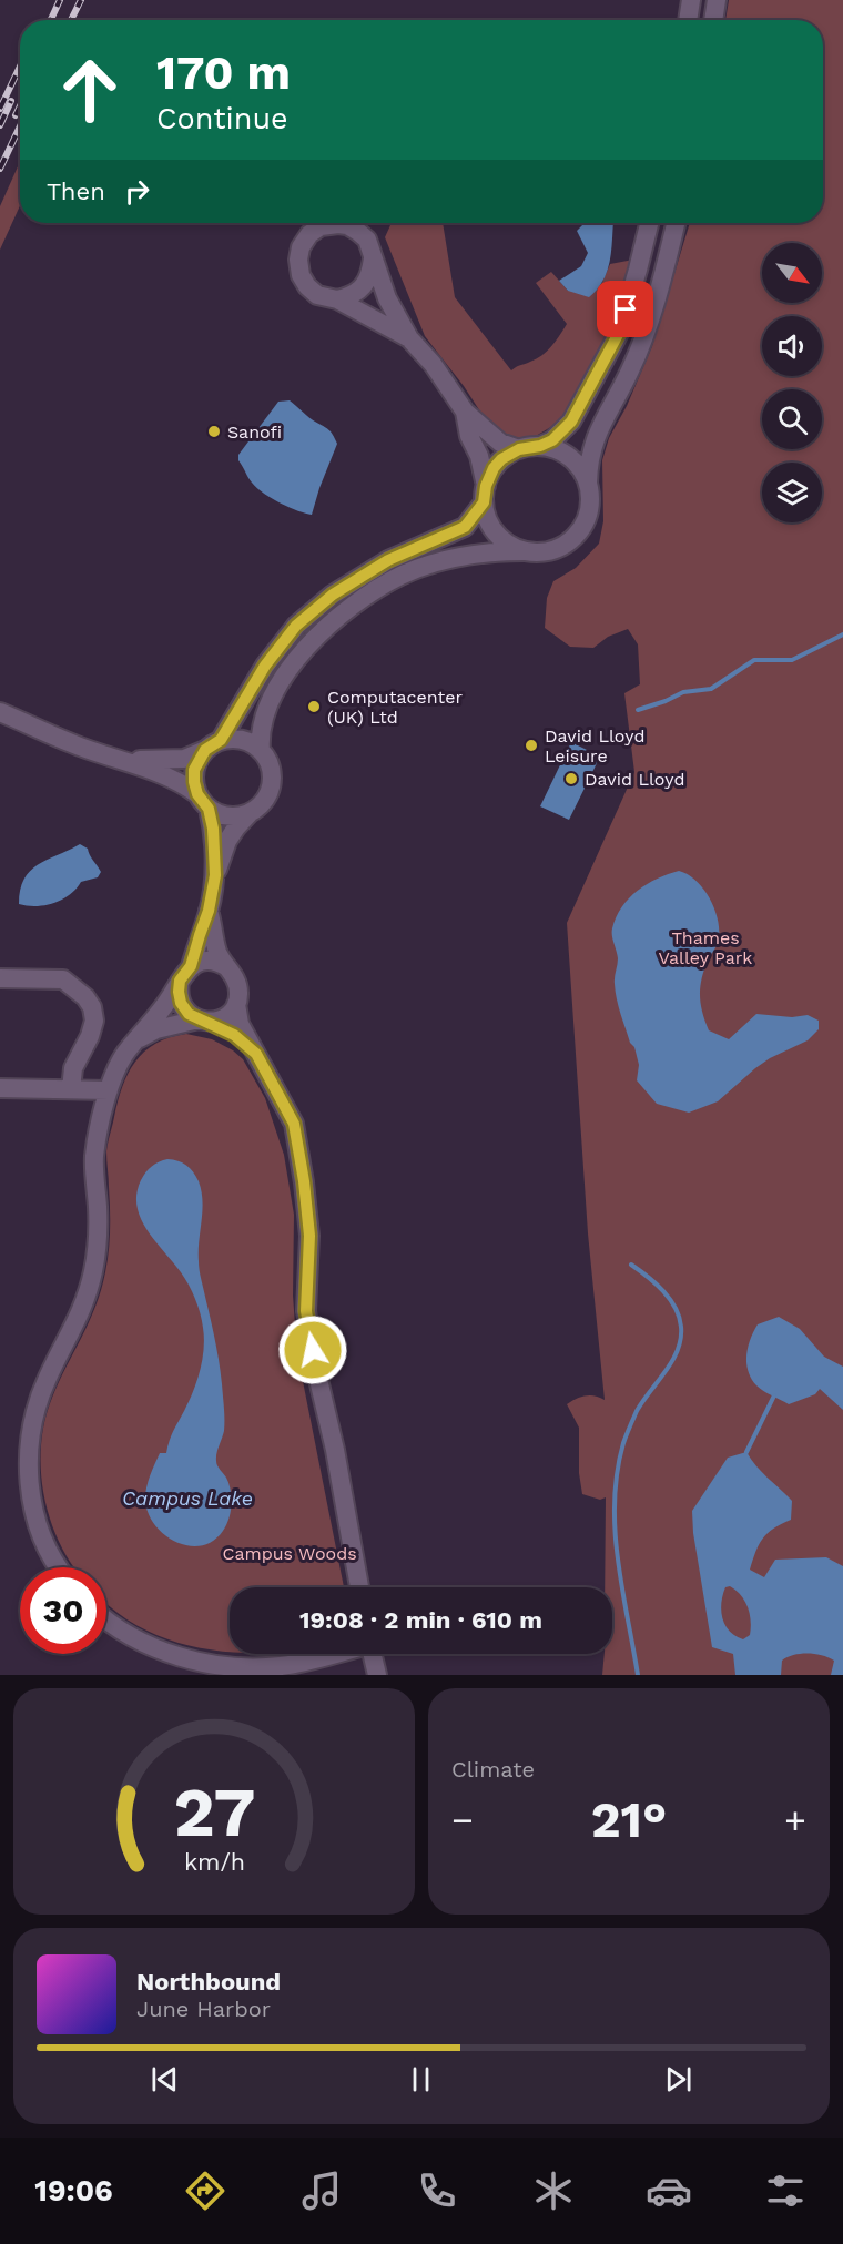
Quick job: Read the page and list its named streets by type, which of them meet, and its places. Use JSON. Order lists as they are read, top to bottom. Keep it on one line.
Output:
{"water":["Campus Lake"],"parks":["Thames Valley Park","Campus Woods"],"places":["Sanofi","Computacenter (UK) Ltd","David Lloyd Leisure","David Lloyd"],"north":"bottom right","page":{"turn":["170 m","Continue"],"then":"Then","limit":"30","trip":"19:08 · 2 min · 610 m","tile":"Climate","heat":["−","21°","+"],"song":["Northbound","June Harbor"],"tabs":"19:06","gauge":["27","km/h"]}}
